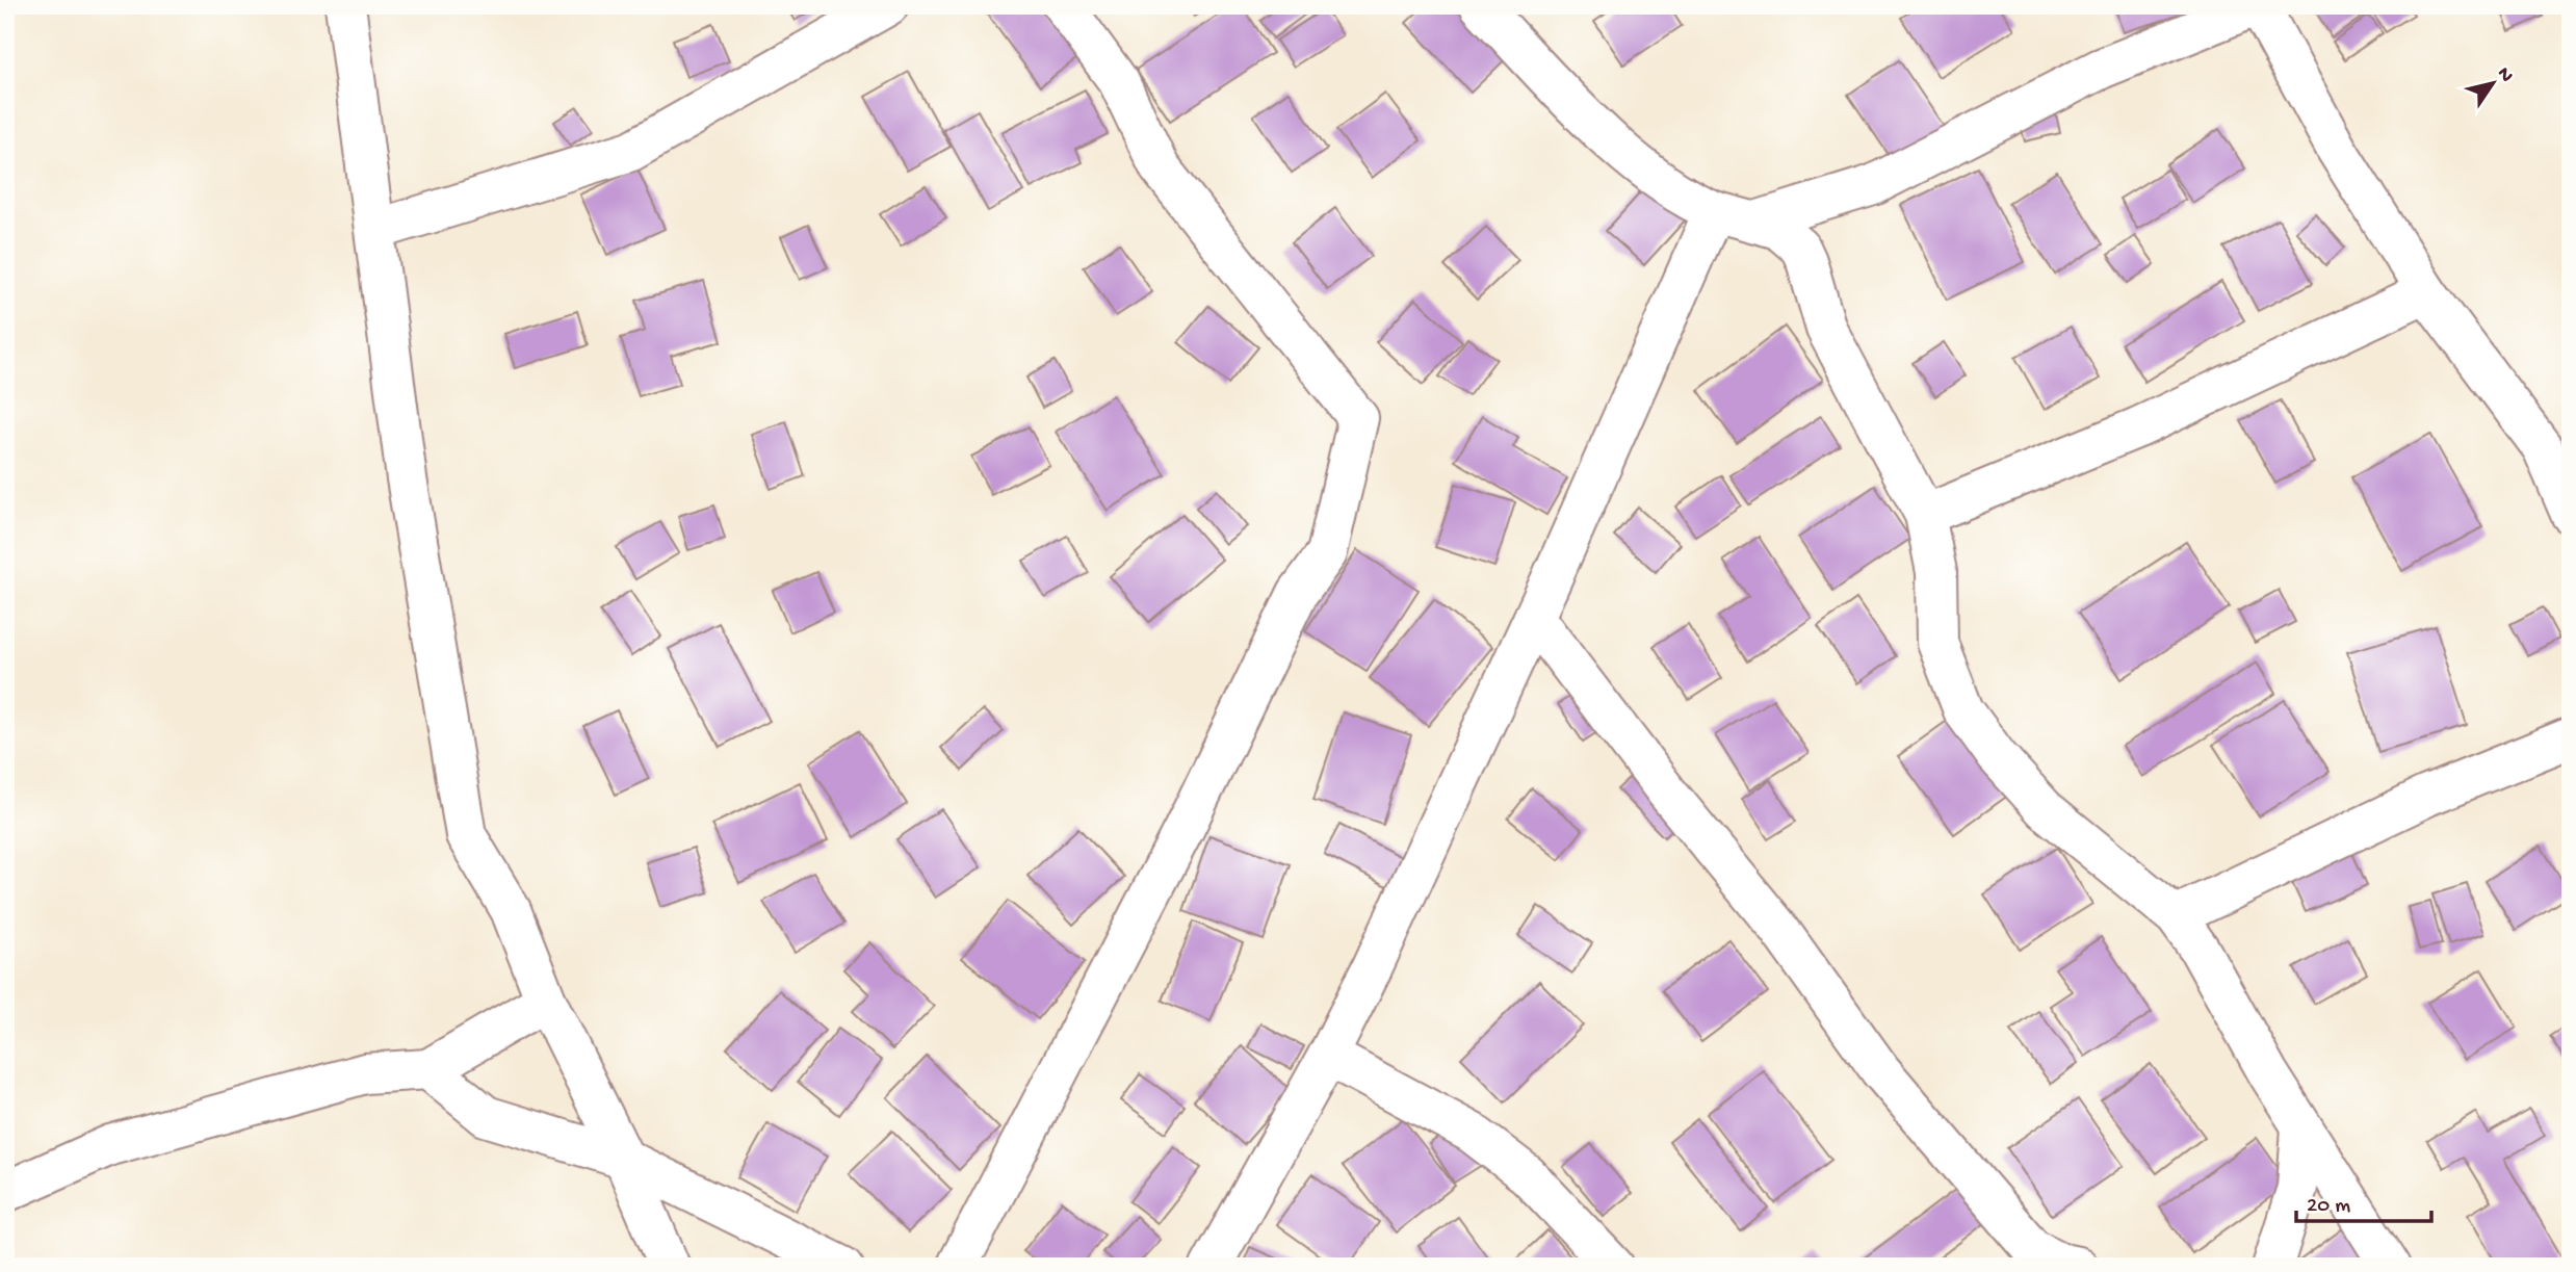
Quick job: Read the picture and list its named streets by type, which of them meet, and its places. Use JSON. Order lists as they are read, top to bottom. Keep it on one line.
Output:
{"scale_bar":"20 m","north":"top right"}
